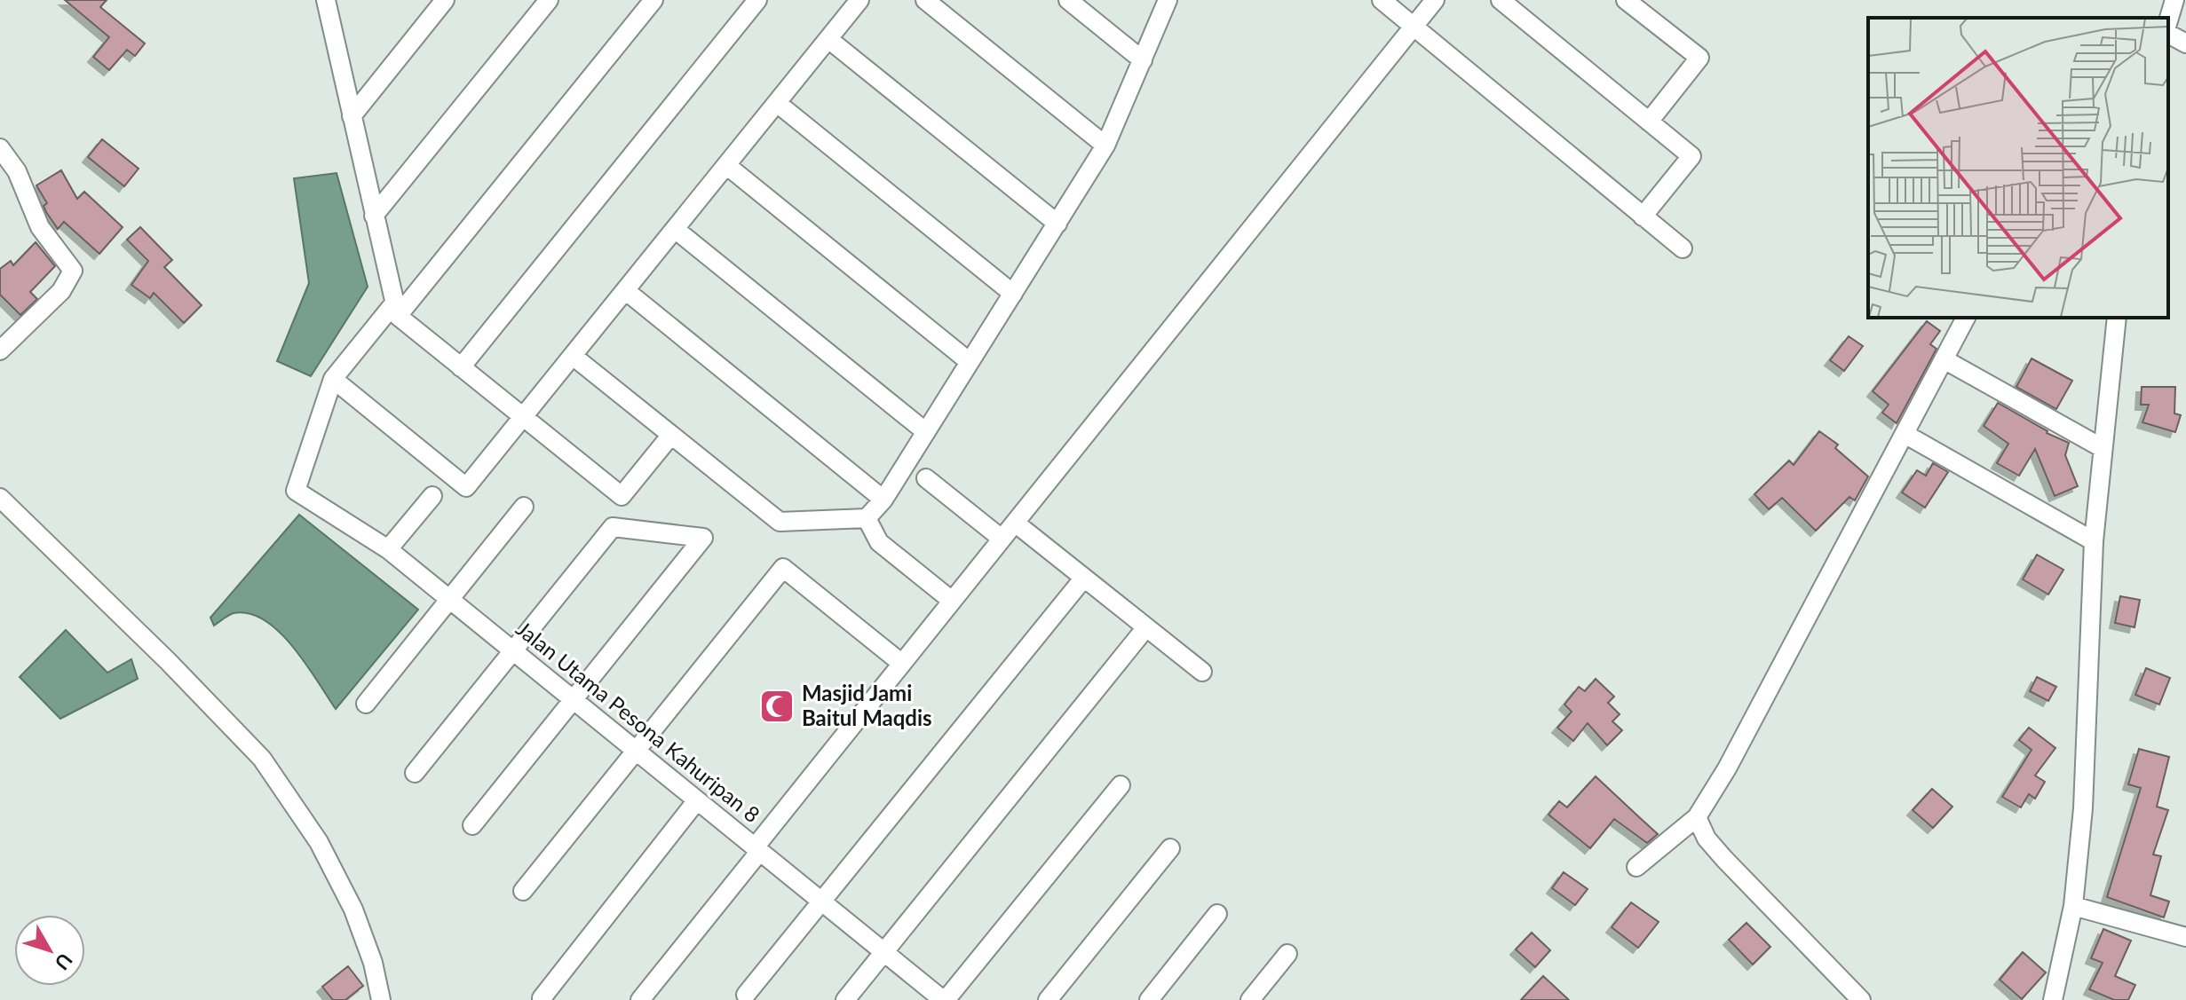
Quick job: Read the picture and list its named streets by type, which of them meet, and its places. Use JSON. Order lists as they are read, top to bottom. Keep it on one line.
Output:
{"streets":{"street":["Jalan Utama Pesona Kahuripan 8"]},"places":{"mosque":["Masjid Jami Baitul Maqdis"]},"north":"bottom right"}
